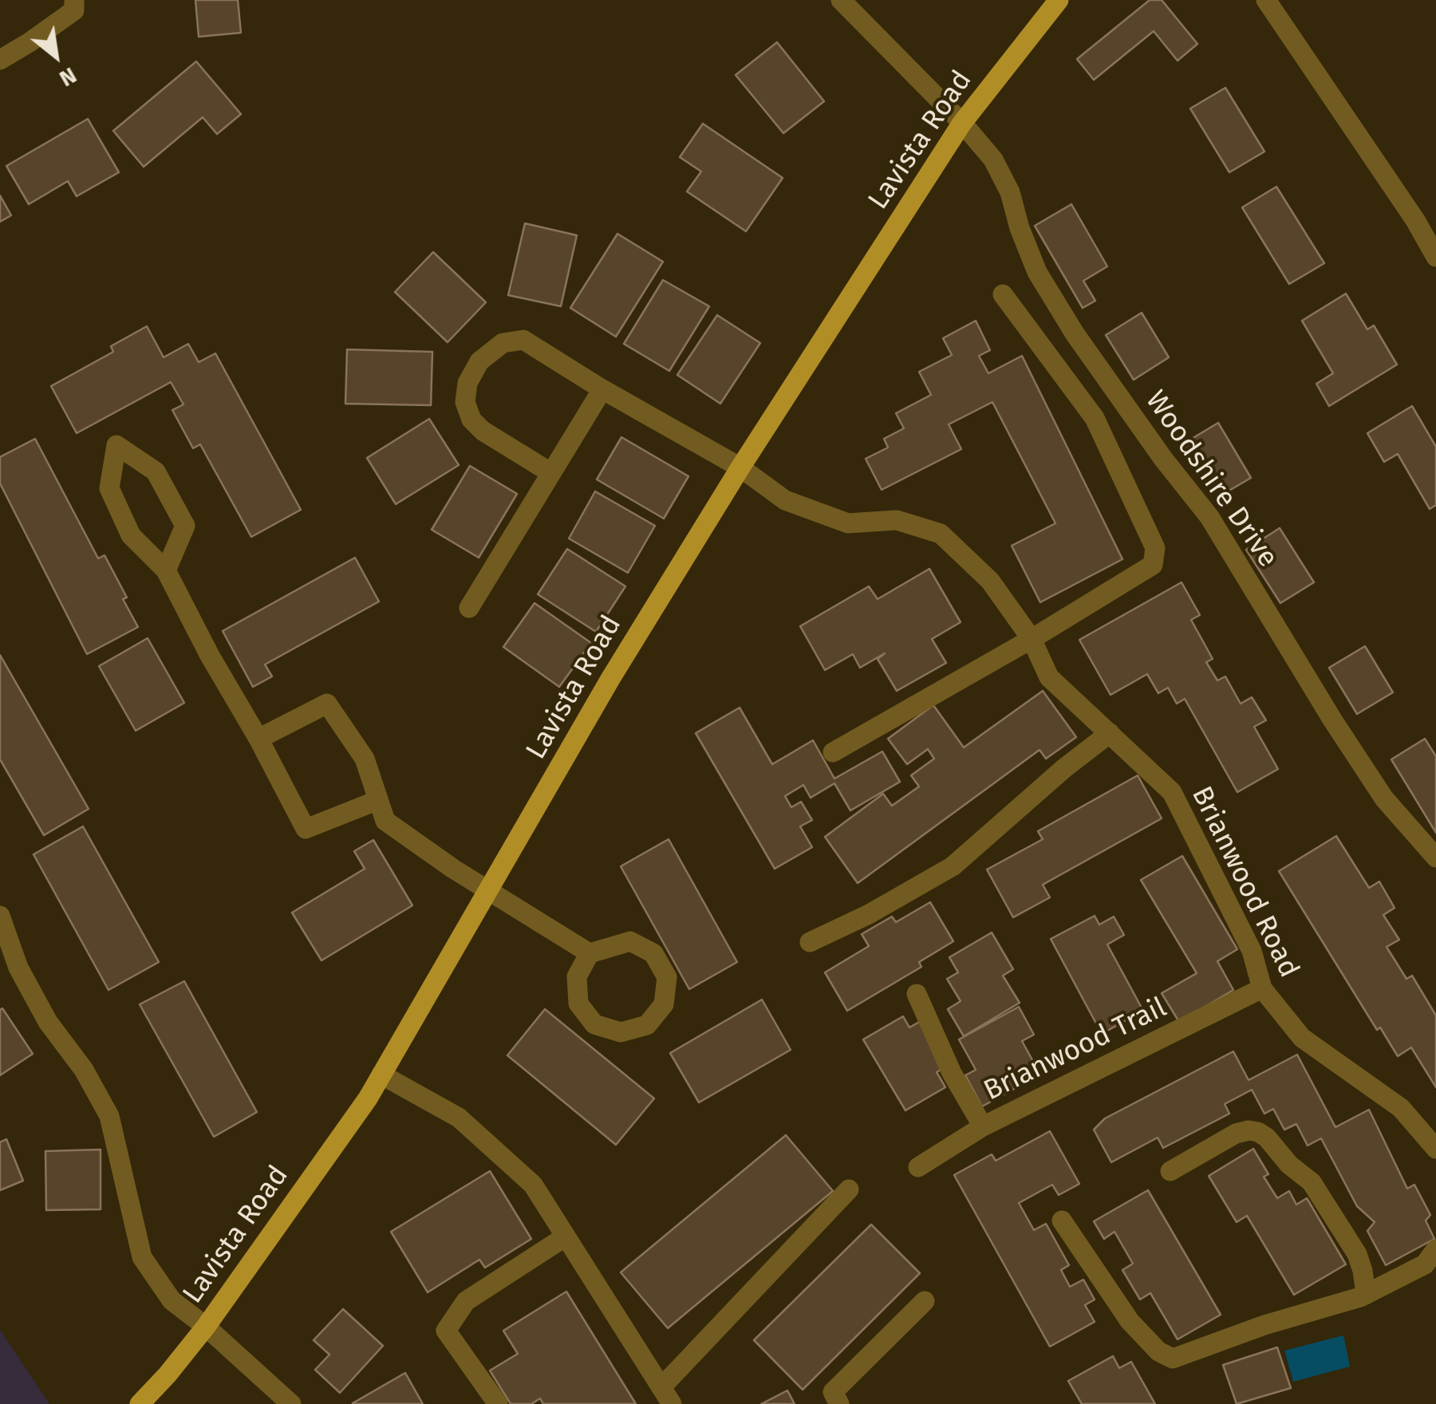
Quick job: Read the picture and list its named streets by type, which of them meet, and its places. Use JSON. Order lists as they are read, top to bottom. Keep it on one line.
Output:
{"streets":{"main road":["Lavista Road"],"street":["Woodshire Drive","Brianwood Road","Brianwood Trail"]},"crossings":[["Lavista Road","Woodshire Drive"],["Lavista Road","Brianwood Road"],["Brianwood Road","Brianwood Trail"]],"north":"bottom right"}
